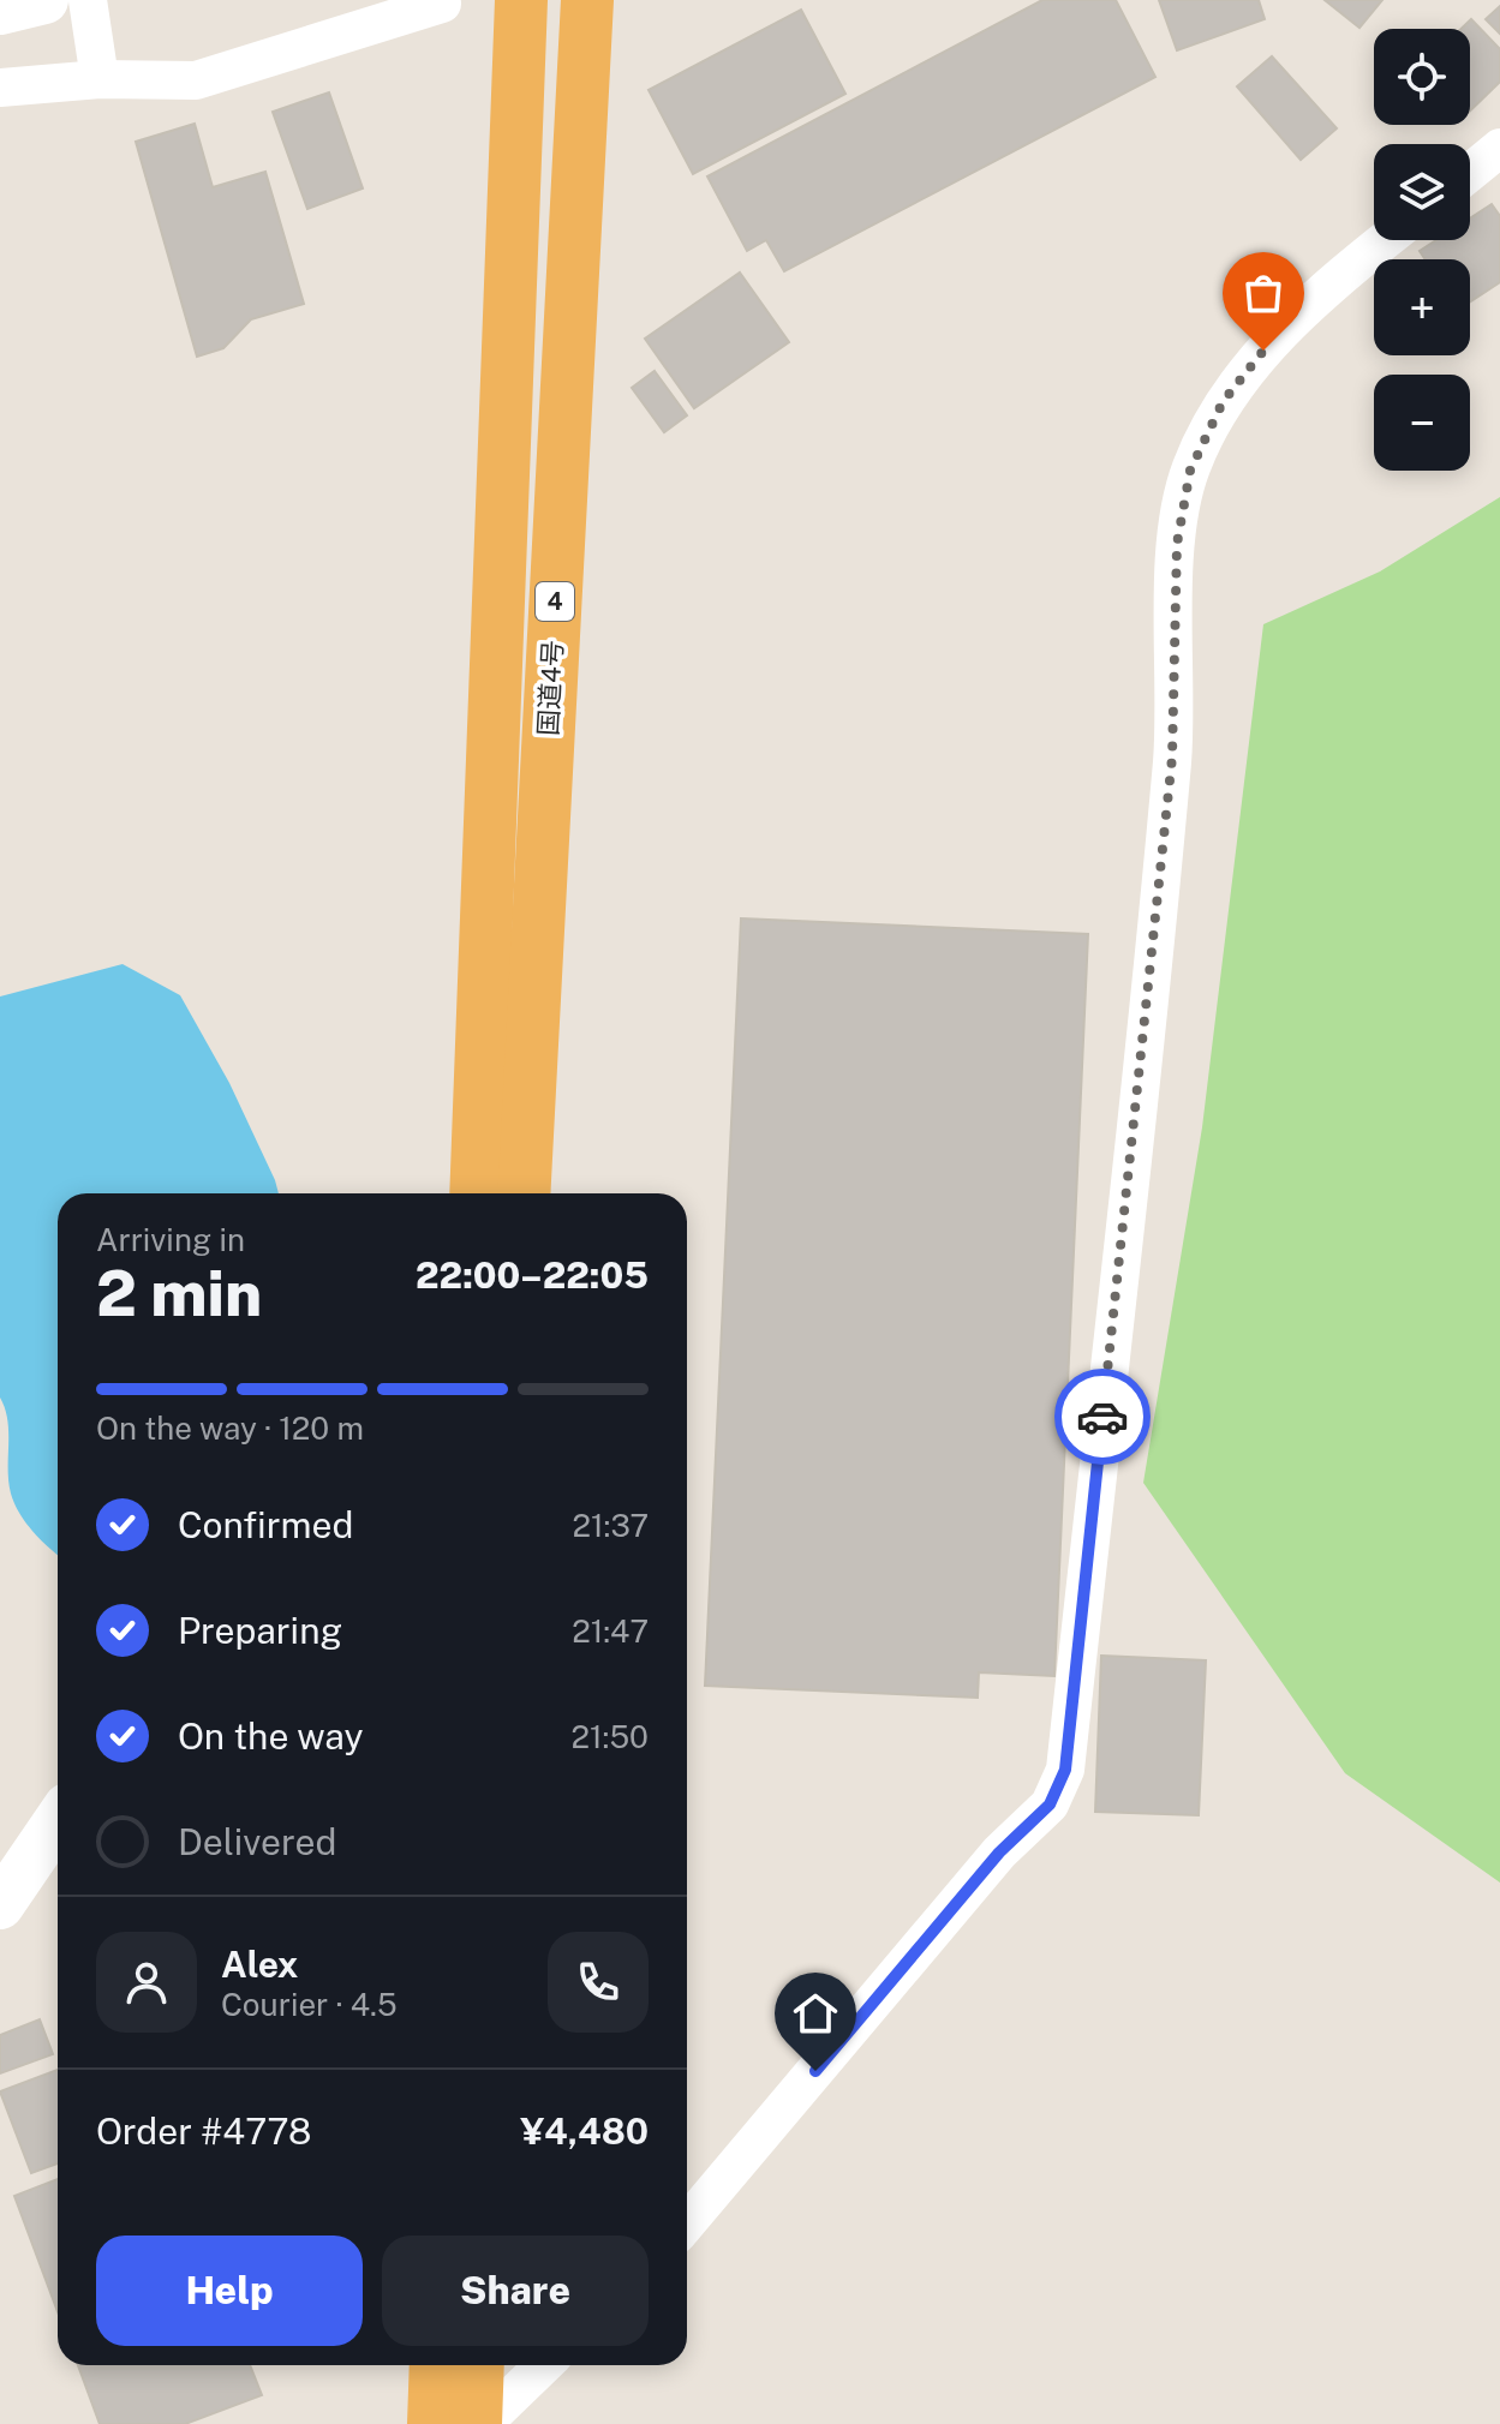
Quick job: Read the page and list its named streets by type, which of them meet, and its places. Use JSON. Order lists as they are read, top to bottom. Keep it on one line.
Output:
{"streets":{"highway":["4","国道4号"]},"page":{"map_buttons":["+","−"],"heading":["2 min","Arriving in","22:00–22:05"],"panel":["Alex","Courier · 4.5","Order #4778","¥4,480"],"bar":"On the way · 120 m","list":[["Confirmed","21:37"],["Preparing","21:47"],["On the way","21:50"],"Delivered"],"buttons":["Help","Share"]}}
